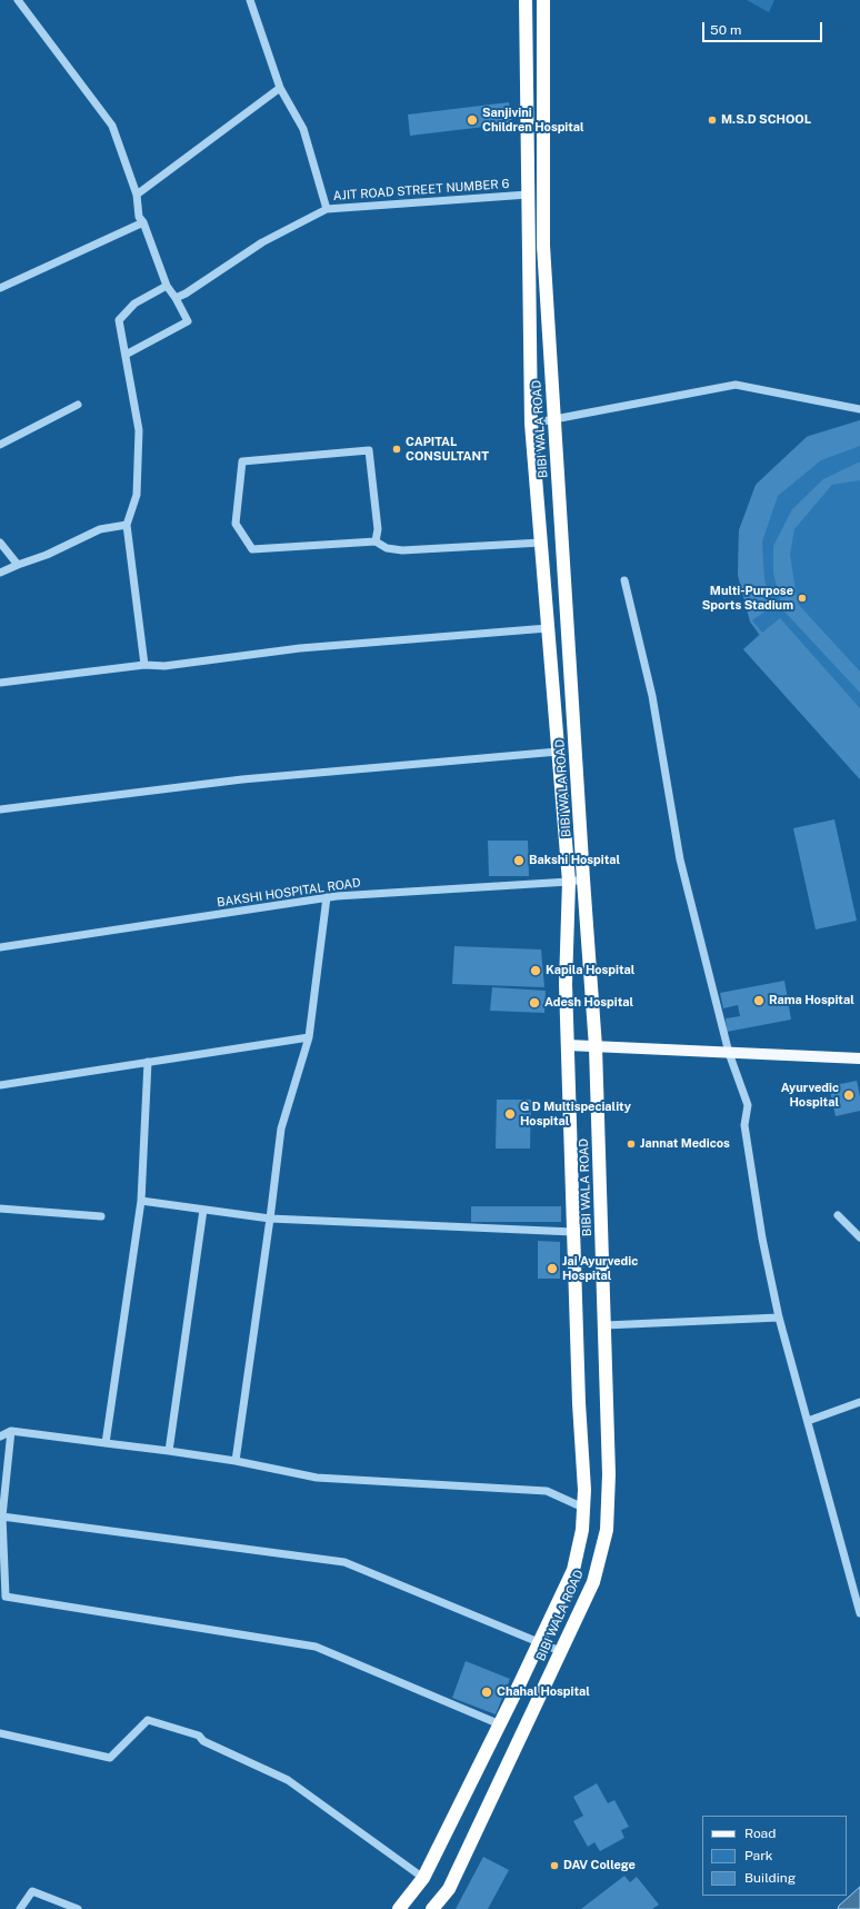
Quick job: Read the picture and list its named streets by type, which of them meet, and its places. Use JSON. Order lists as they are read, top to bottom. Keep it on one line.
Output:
{"streets":{"highway":["BIBI WALA ROAD"],"street":["AJIT ROAD STREET NUMBER 6","BAKSHI HOSPITAL ROAD"]},"crossings":[["BIBI WALA ROAD","BAKSHI HOSPITAL ROAD"]],"places":["Sanjivini Children Hospital","M.S.D SCHOOL","CAPITAL CONSULTANT","Multi-Purpose Sports Stadium","Bakshi Hospital","Kapila Hospital","Rama Hospital","Adesh Hospital","Ayurvedic Hospital","G D Multispeciality Hospital","Jannat Medicos","Jai Ayurvedic Hospital","Chahal Hospital","DAV College"],"legend":["Road","Park","Building"],"scale_bar":"50 m"}
